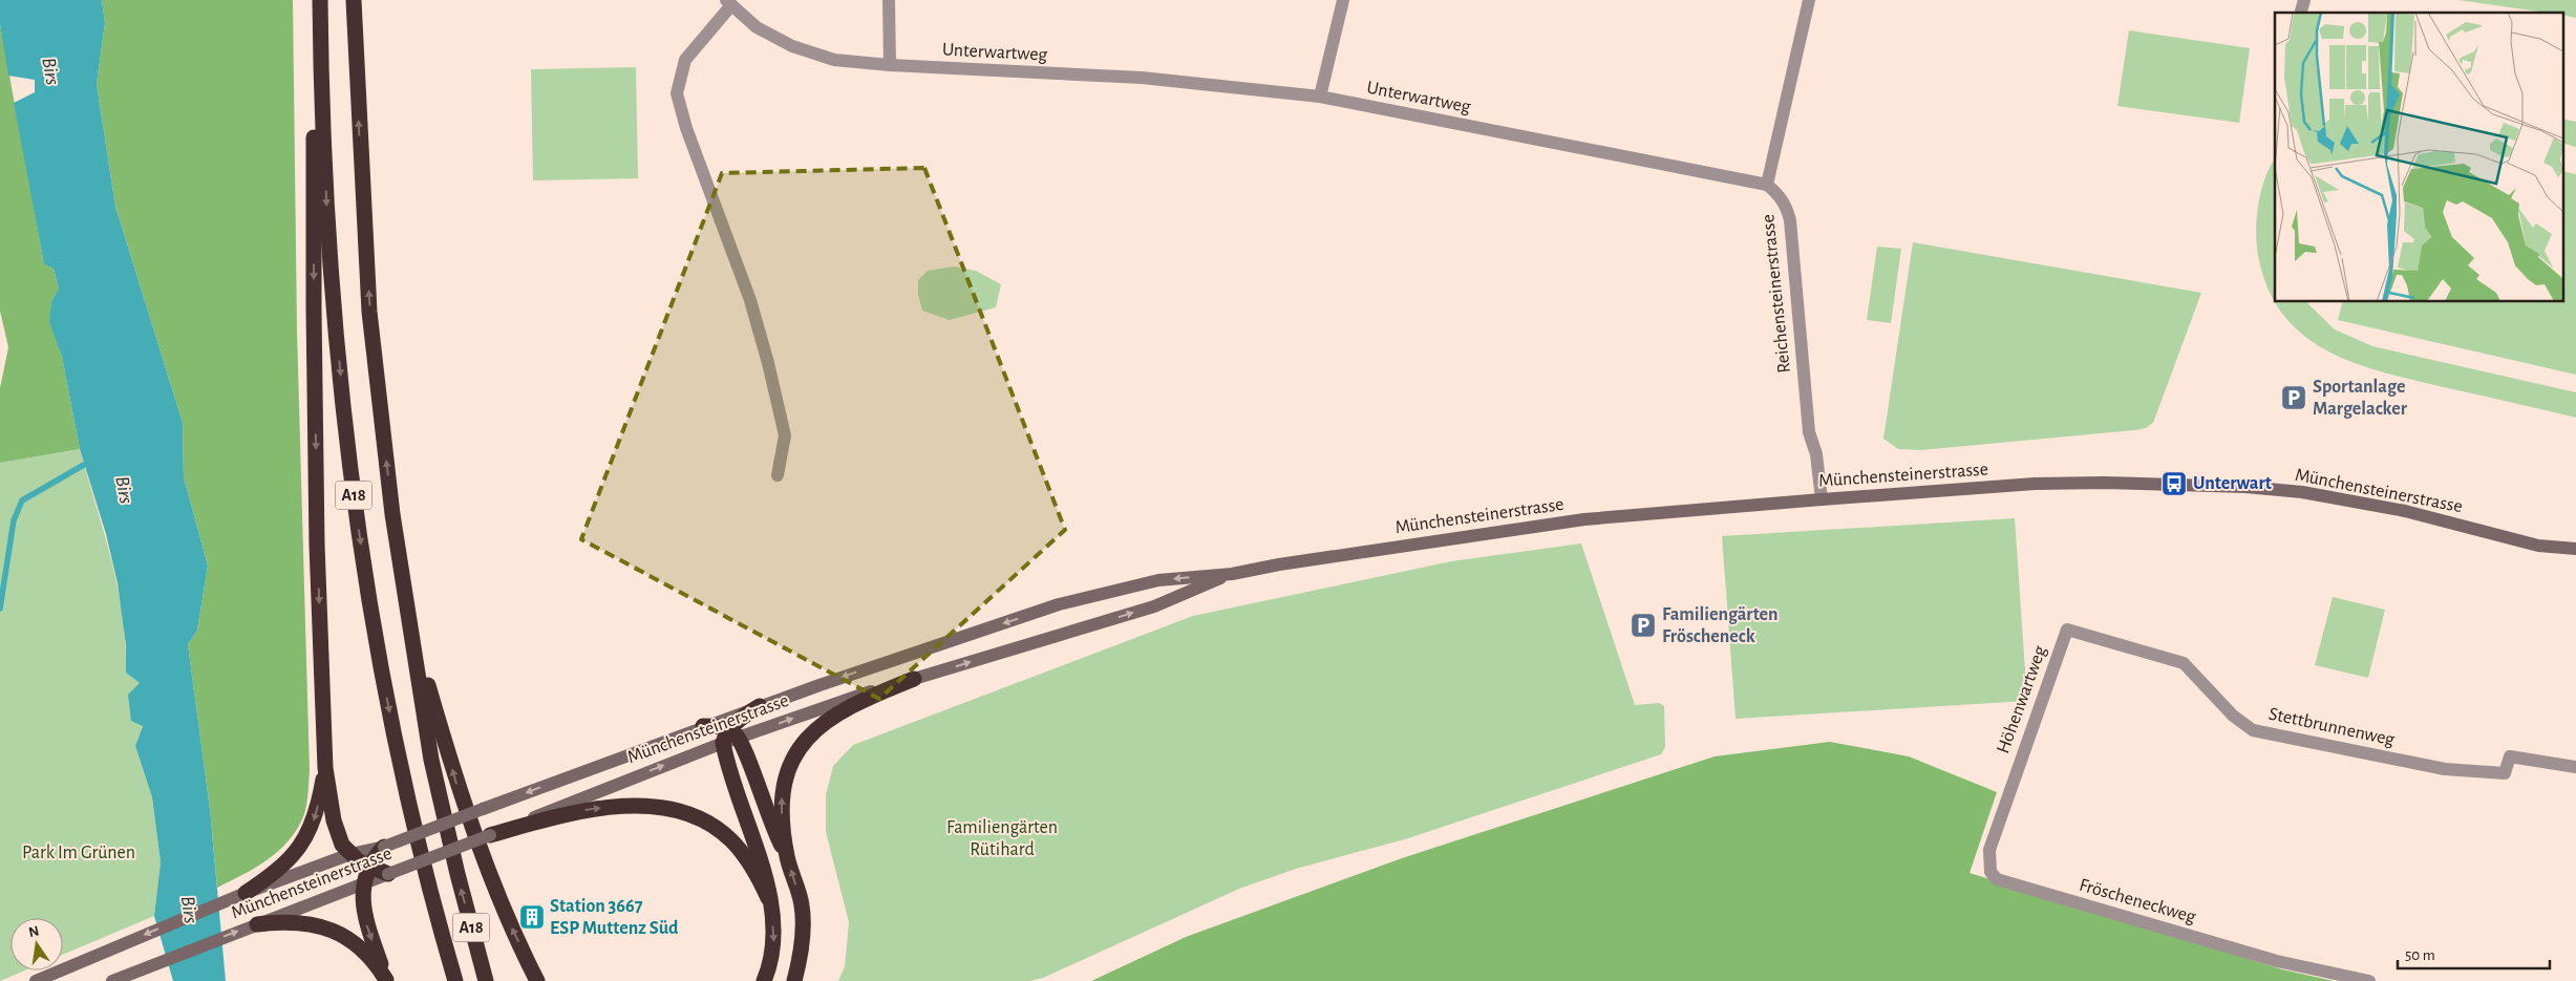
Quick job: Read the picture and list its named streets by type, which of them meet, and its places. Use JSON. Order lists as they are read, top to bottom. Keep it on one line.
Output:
{"streets":{"highway":["A18"],"main road":["Münchensteinerstrasse"],"street":["Unterwartweg","Reichensteinerstrasse","Höhenwartweg","Stettbrunnenweg","Fröscheneckweg"]},"crossings":[["Unterwartweg","Reichensteinerstrasse"],["Reichensteinerstrasse","Münchensteinerstrasse"],["Höhenwartweg","Stettbrunnenweg"],["Höhenwartweg","Fröscheneckweg"]],"water":["Birs"],"parks":["Familiengärten Rütihard","Park Im Grünen"],"places":{"parking":["Sportanlage Margelacker","Familiengärten Fröscheneck"],"bus stop":["Unterwart"],"building":["Station 3667 ESP Muttenz Süd"]},"scale_bar":"50 m","north":"top"}
